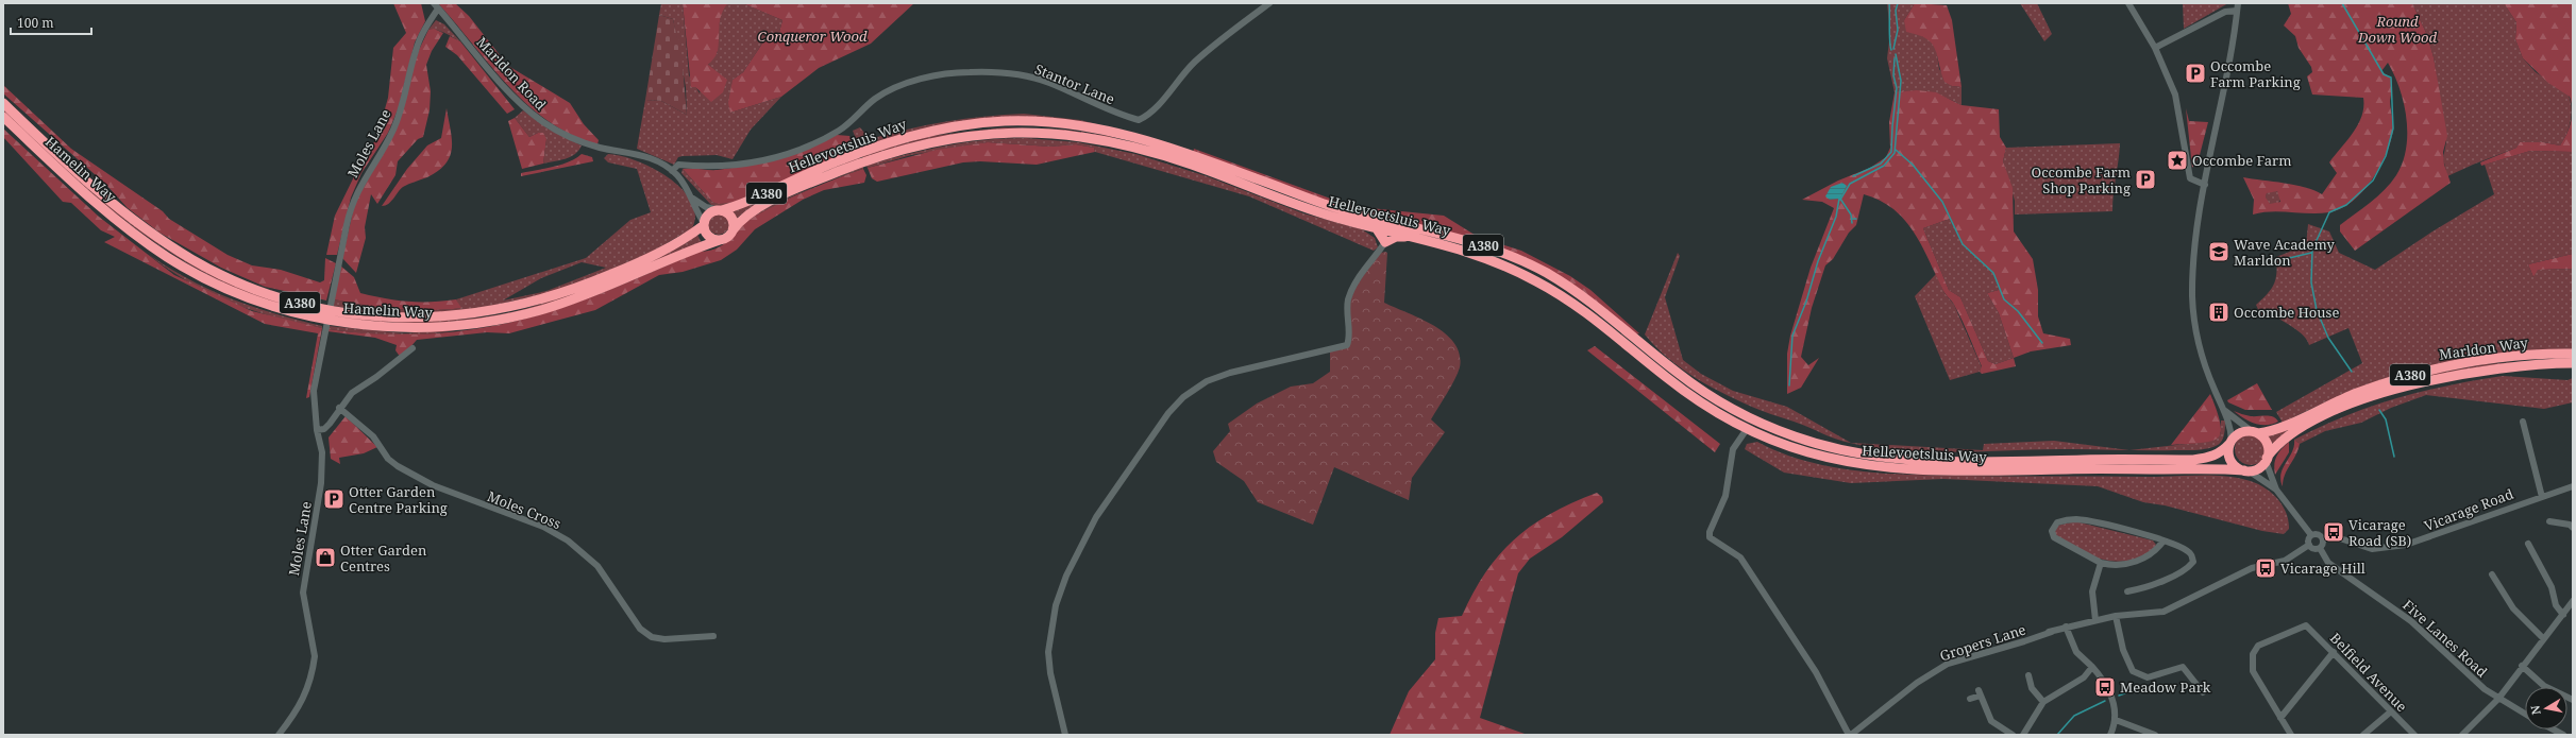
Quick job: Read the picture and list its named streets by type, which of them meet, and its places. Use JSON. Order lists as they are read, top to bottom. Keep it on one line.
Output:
{"streets":{"highway":["Hellevoetsluis Way","Hamelin Way","A380","Marldon Way"],"street":["Marldon Road","Stantor Lane","Moles Lane","Moles Cross","Vicarage Road","Five Lanes Road","Gropers Lane","Belfield Avenue"]},"crossings":[["Marldon Road","Stantor Lane"],["Marldon Road","Moles Lane"],["Marldon Road","Hellevoetsluis Way"],["Marldon Road","Hamelin Way"],["Hellevoetsluis Way","Hamelin Way"],["Hellevoetsluis Way","Marldon Way"],["Vicarage Road","Five Lanes Road"]],"parks":["Round Down Wood","Conqueror Wood"],"places":{"parking":["Occombe Farm Parking","Occombe Farm Shop Parking","Otter Garden Centre Parking"],"place":["Occombe Farm"],"school or university":["Wave Academy Marldon"],"building":["Occombe House"],"bus stop":["Vicarage Road (SB)","Vicarage Hill","Meadow Park"],"shop":["Otter Garden Centres"]},"scale_bar":"100 m","north":"left"}
